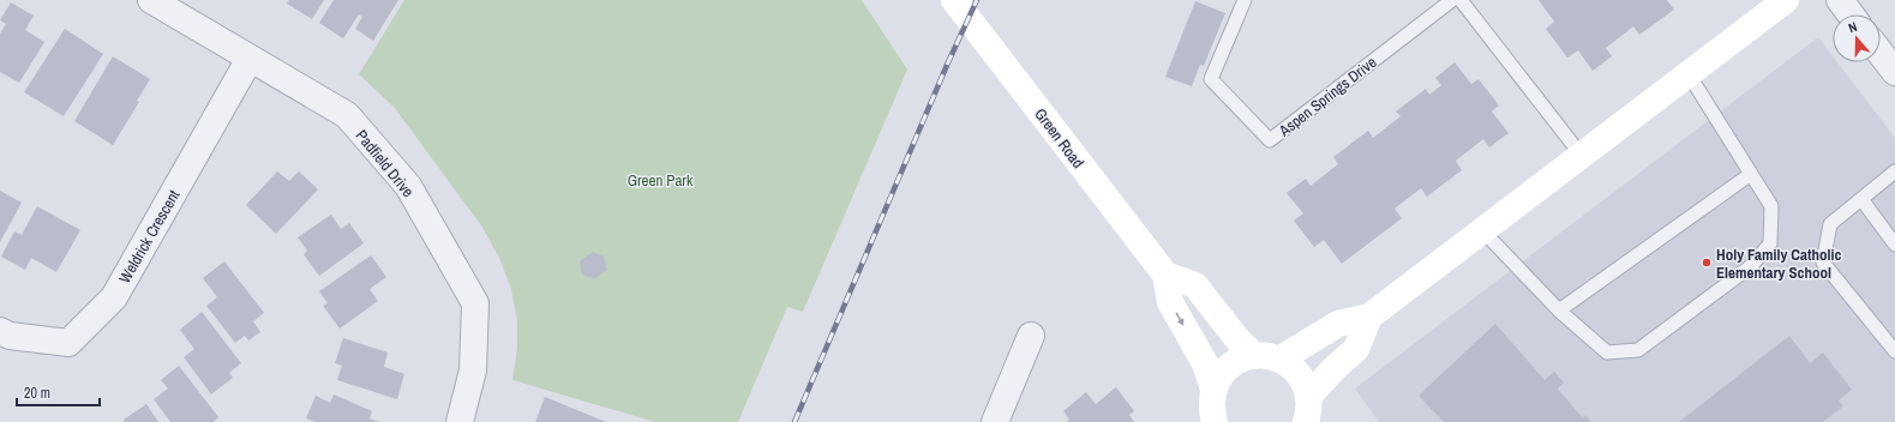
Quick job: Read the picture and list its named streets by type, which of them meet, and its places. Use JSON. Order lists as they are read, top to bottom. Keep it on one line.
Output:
{"streets":{"street":["Green Road","Padfield Drive","Weldrick Crescent"],"lane":["Aspen Springs Drive"]},"crossings":[["Padfield Drive","Weldrick Crescent"]],"parks":["Green Park"],"places":["Holy Family Catholic Elementary School"],"scale_bar":"20 m","north":"top"}
